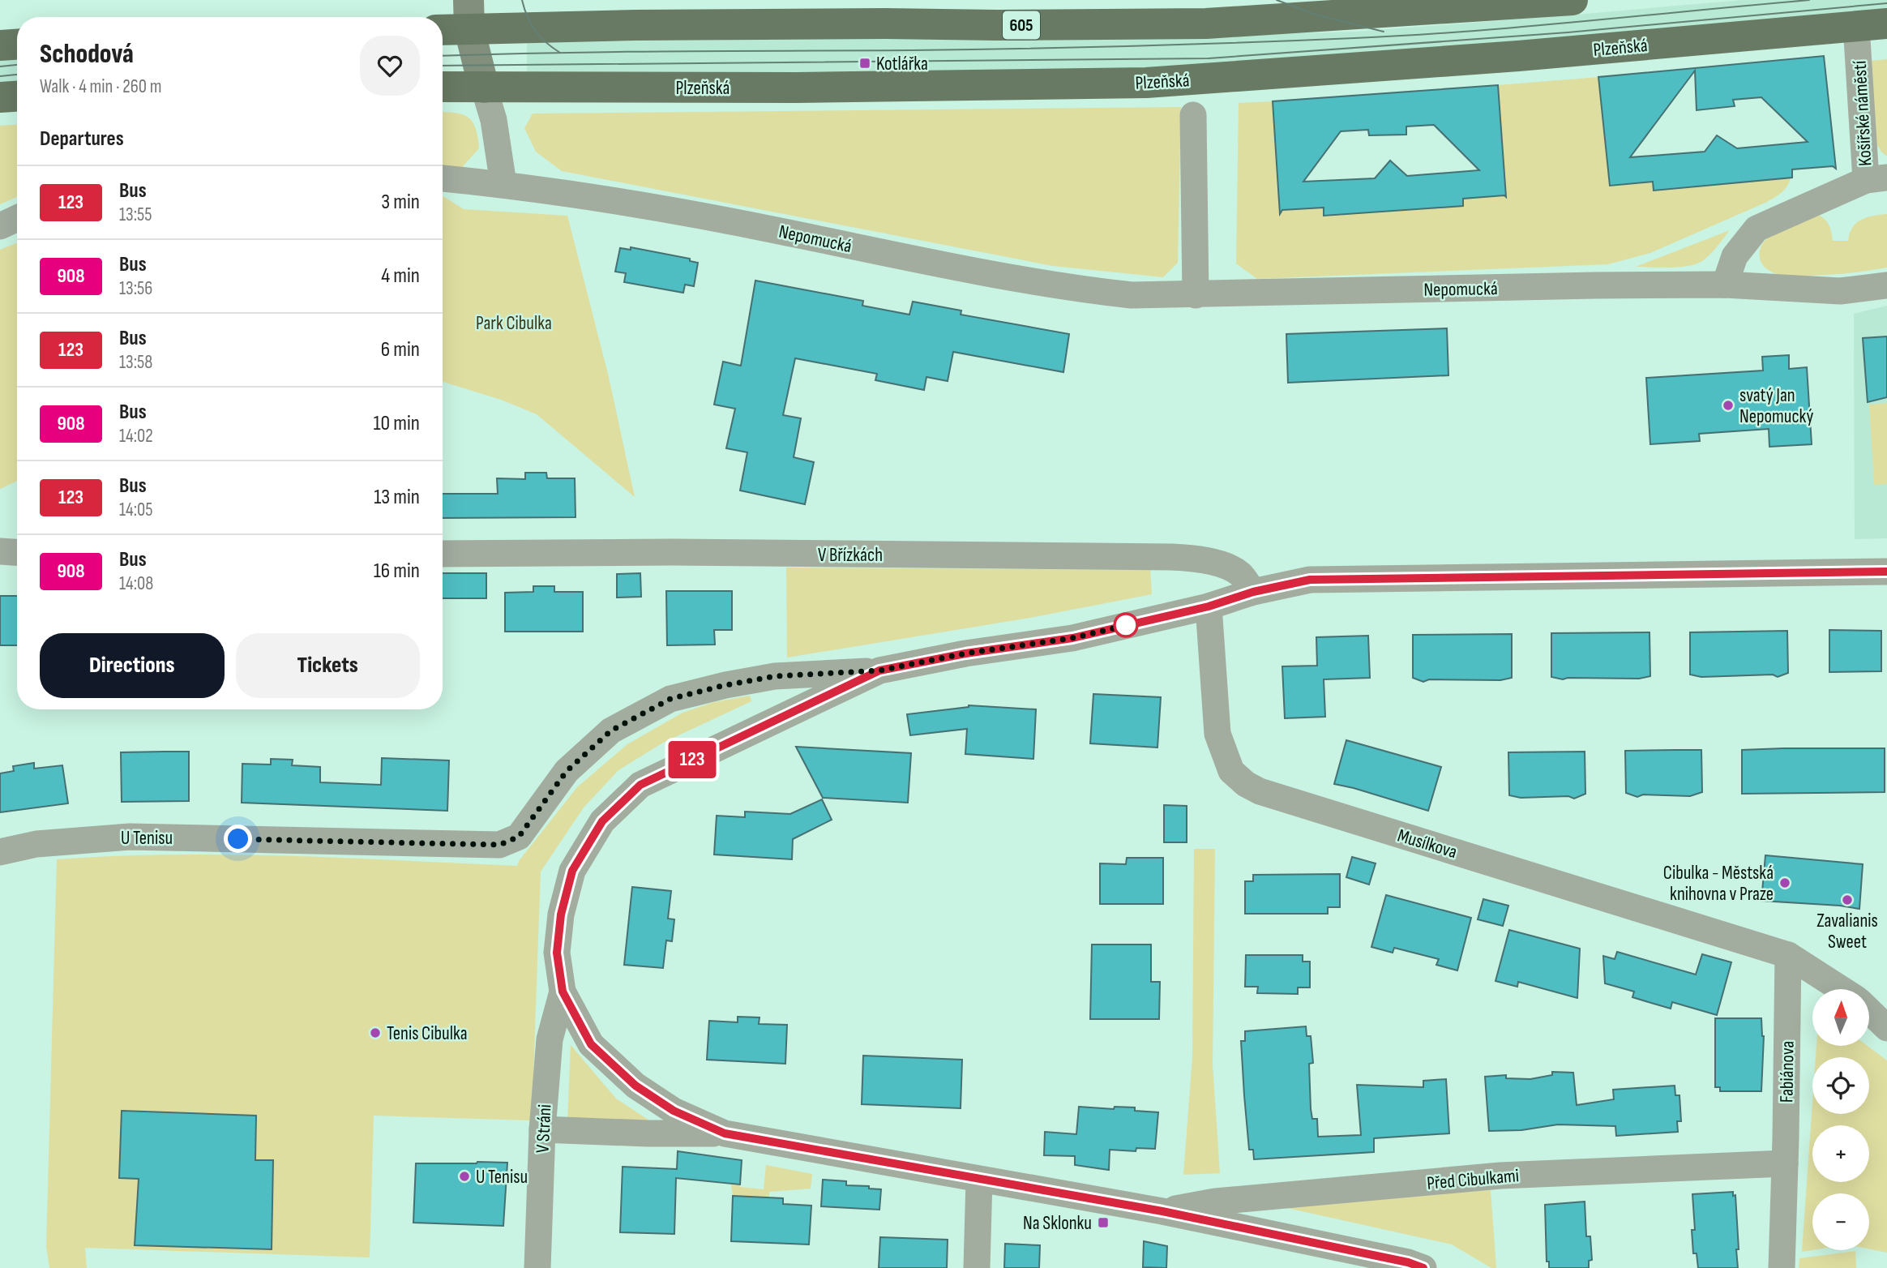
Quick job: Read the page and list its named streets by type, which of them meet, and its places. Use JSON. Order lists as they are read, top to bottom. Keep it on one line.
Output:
{"streets":{"main road":["605","Plzeňská"],"street":["Košířské náměstí","Nepomucká","V Břízkách","U Tenisu","Musílkova","Fabiánova","V Stráni","Před Cibulkami"]},"crossings":[["Plzeňská","Košířské náměstí"],["Musílkova","Fabiánova"],["Fabiánova","Před Cibulkami"]],"parks":["Park Cibulka"],"places":{"transit":["Kotlářka","Na Sklonku"],"other":["svatý Jan Nepomucký","Cibulka - Městská knihovna v Praze","Zavalianis Sweet","Tenis Cibulka","U Tenisu"]},"lines":["bus line 123"],"north":"top","page":{"on_map":"123","heading":[["Schodová","Walk · 4 min · 260 m"],"Departures"],"list":[{"mark":"123","name":"Bus","note":"13:55","value":"3 min"},{"mark":"908","name":"Bus","note":"13:56","value":"4 min"},{"mark":"123","name":"Bus","note":"13:58","value":"6 min"},{"mark":"908","name":"Bus","note":"14:02","value":"10 min"},{"mark":"123","name":"Bus","note":"14:05","value":"13 min"},{"mark":"908","name":"Bus","note":"14:08","value":"16 min"}],"buttons":["Directions","Tickets"],"map_buttons":["+","−"]}}
